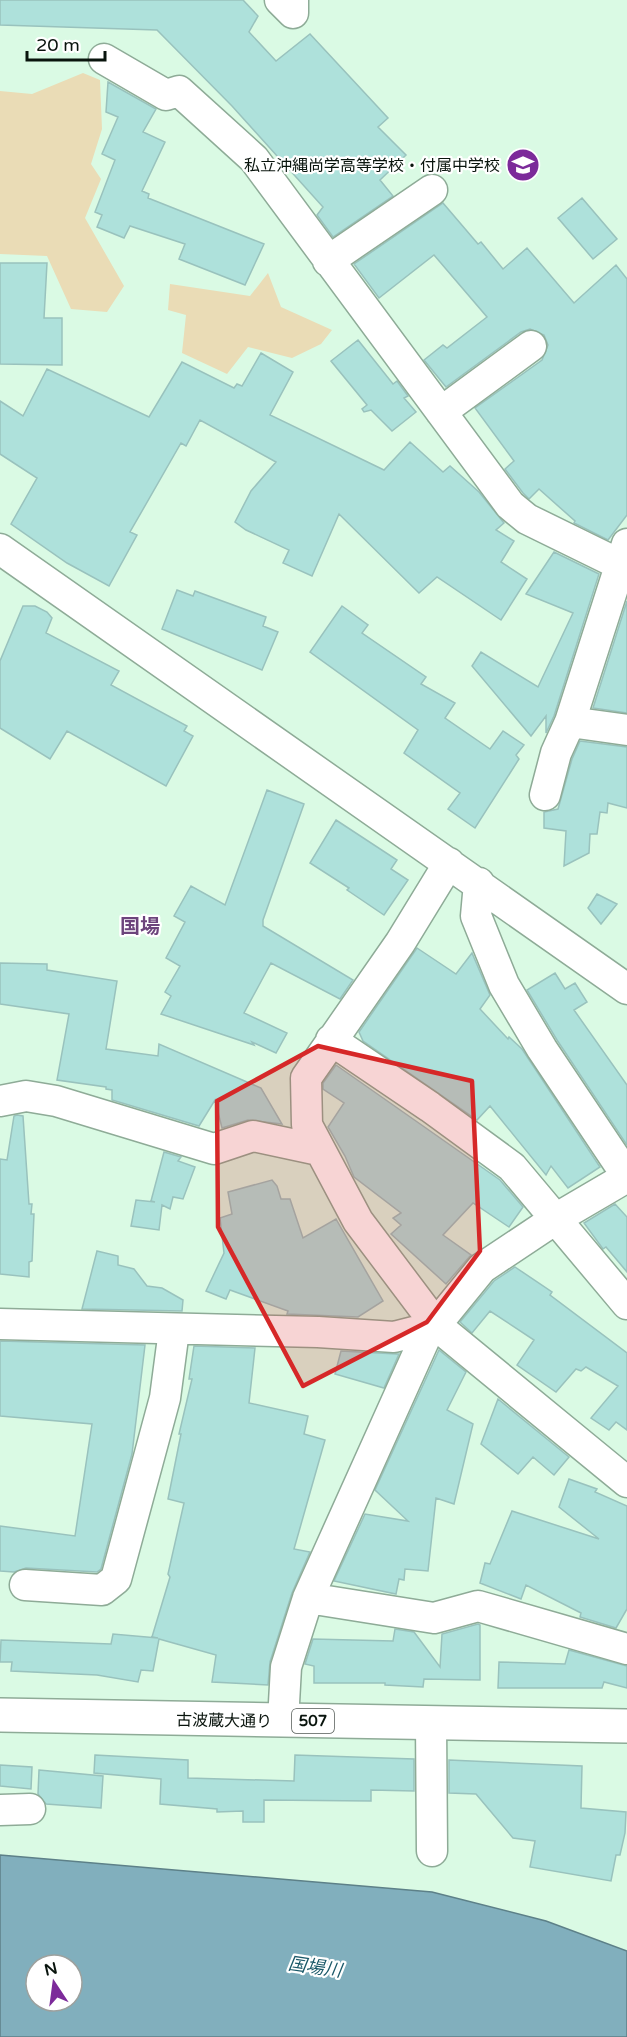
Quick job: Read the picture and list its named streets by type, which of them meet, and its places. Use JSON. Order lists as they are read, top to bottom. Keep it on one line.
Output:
{"streets":{"highway":["古波蔵大通り","507"]},"districts":["国場"],"water":["国場川"],"places":{"school or university":["私立沖縄尚学高等学校・付属中学校"]},"scale_bar":"20 m","north":"top"}
